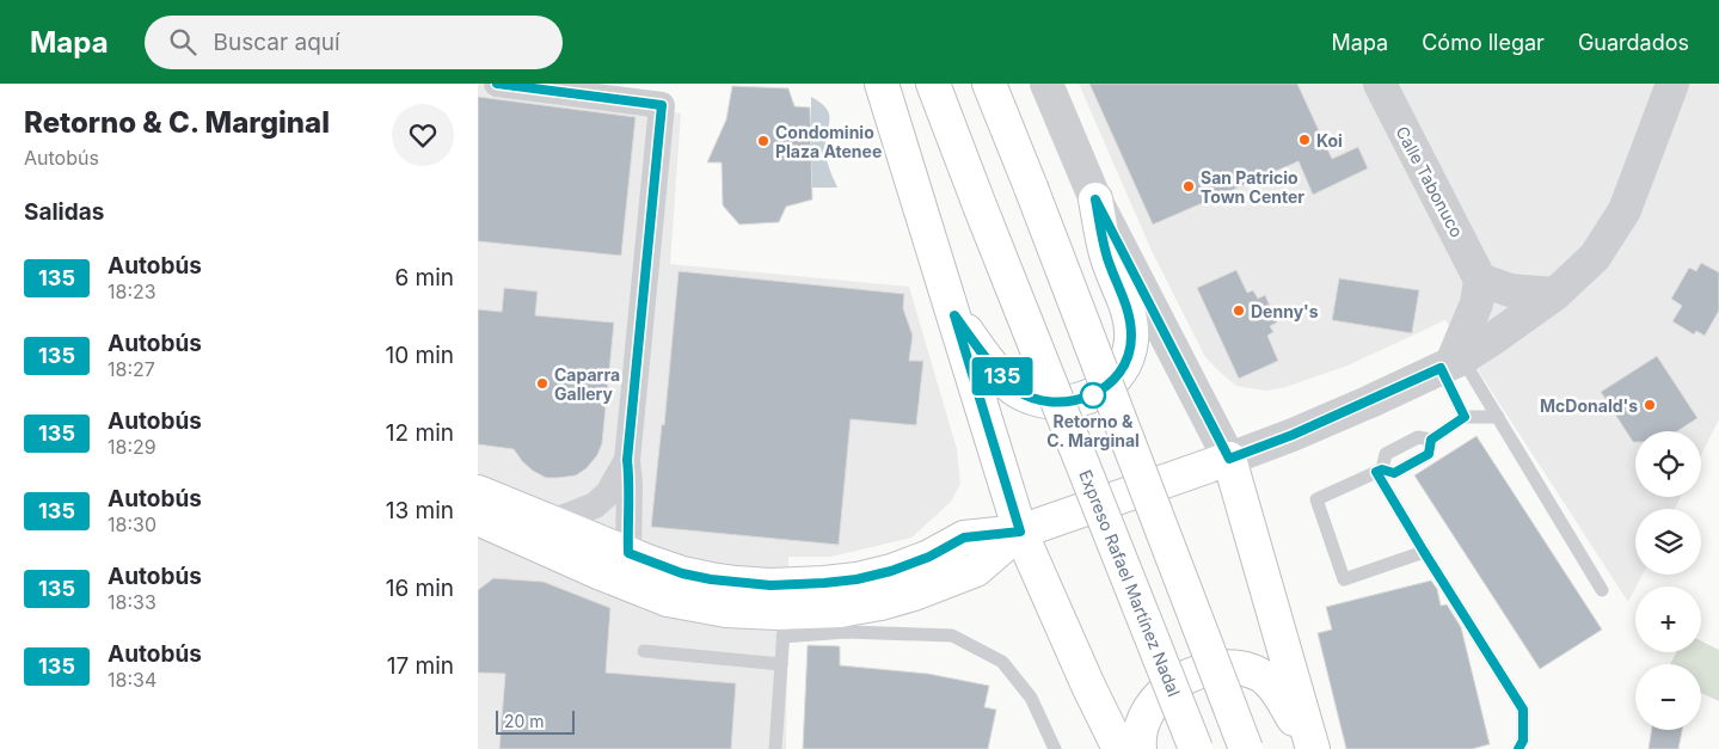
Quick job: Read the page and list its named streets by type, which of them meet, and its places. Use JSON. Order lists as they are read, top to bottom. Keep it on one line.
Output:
{"streets":{"main road":["Expreso Rafael Martínez Nadal"],"street":["Calle Tabonuco"]},"places":["Koi","Condominio Plaza Atenee","San Patricio Town Center","Denny's","Caparra Gallery","Retorno & C. Marginal","McDonald's"],"lines":["bus line 135"],"scale_bar":"20 m","page":{"header":"Mapa","search":"Buscar aquí","nav":["Mapa","Cómo llegar","Guardados"],"heading":[["Retorno & C. Marginal","Autobús"],"Salidas"],"on_map":"135","list":[{"mark":"135","name":"Autobús","note":"18:23","value":"6 min"},{"mark":"135","name":"Autobús","note":"18:27","value":"10 min"},{"mark":"135","name":"Autobús","note":"18:29","value":"12 min"},{"mark":"135","name":"Autobús","note":"18:30","value":"13 min"},{"mark":"135","name":"Autobús","note":"18:33","value":"16 min"},{"mark":"135","name":"Autobús","note":"18:34","value":"17 min"}],"map_buttons":["+","−"],"scale":"20 m"}}
